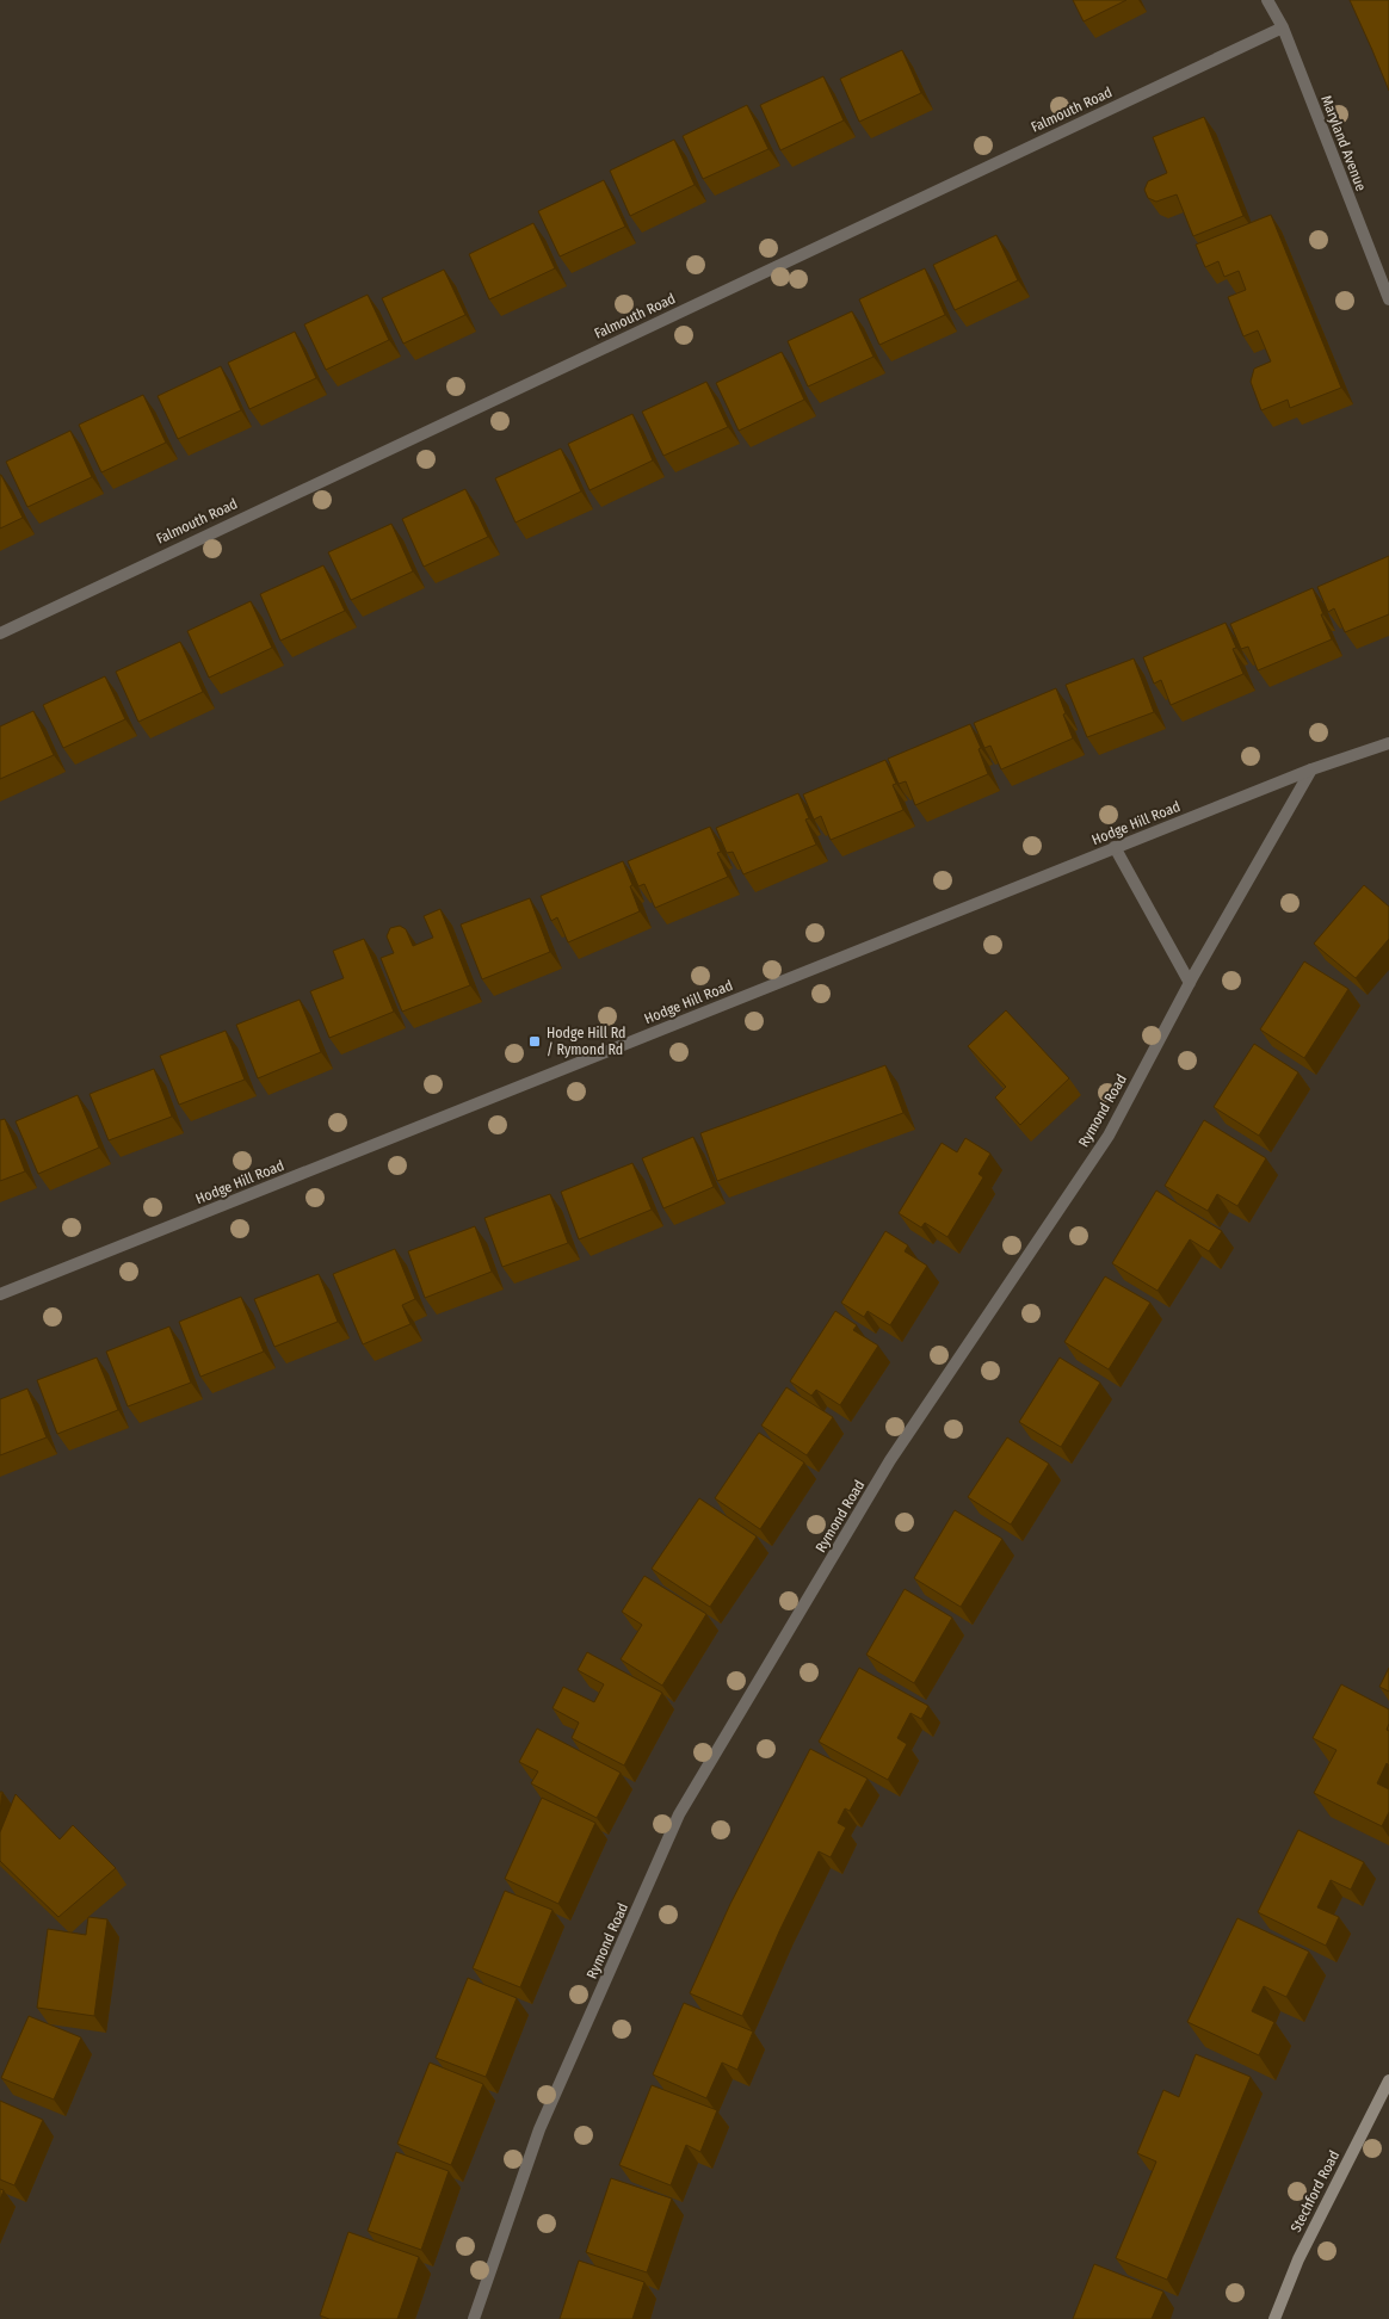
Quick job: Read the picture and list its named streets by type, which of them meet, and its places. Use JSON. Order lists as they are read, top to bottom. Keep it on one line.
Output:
{"streets":{"main road":["Stechford Road"],"street":["Falmouth Road","Maryland Avenue","Hodge Hill Road","Rymond Road"]},"crossings":[["Falmouth Road","Maryland Avenue"],["Hodge Hill Road","Rymond Road"]],"places":{"transit":["Hodge Hill Rd / Rymond Rd"]}}
